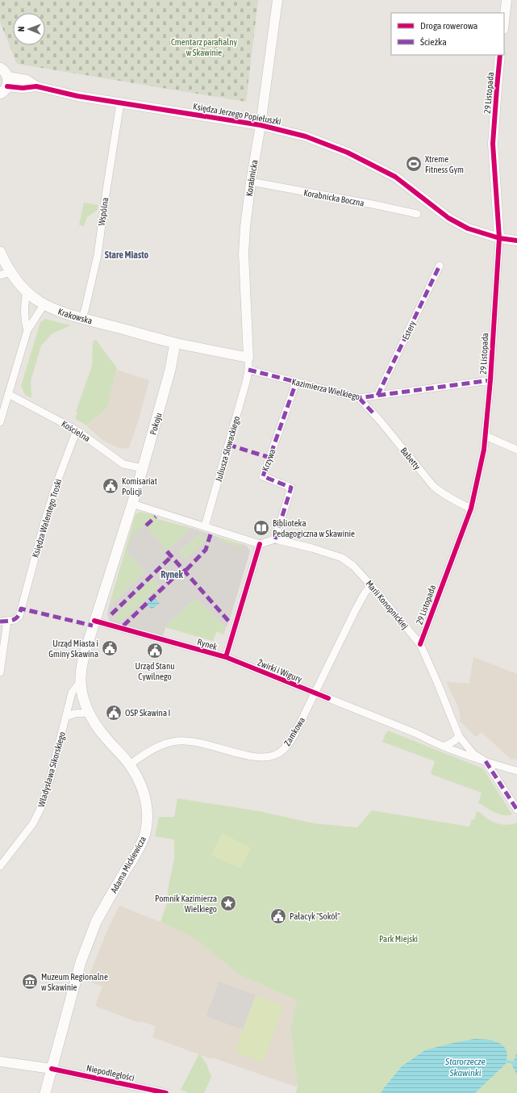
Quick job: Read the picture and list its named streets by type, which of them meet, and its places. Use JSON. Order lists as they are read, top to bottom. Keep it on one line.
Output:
{"streets":{"main road":["Krakowska","Pokoju","Adama Mickiewicza"],"street":["29 Listopada","Księdza Jerzego Popiełuszki","Korabnicka","Korabnicka Boczna","Wspólna","Estery","Kazimierza Wielkiego","Kościelna","Juliusza Słowackiego","Babetty","Krzywa","Księdza Walentego Troski","Marii Konopnickiej","Rynek","Żwirki i Wigury","Zamkowa","Władysława Sikorskiego","Niepodległości"]},"crossings":[["29 Listopada","Księdza Jerzego Popiełuszki"],["29 Listopada","Kazimierza Wielkiego"],["29 Listopada","Babetty"],["29 Listopada","Marii Konopnickiej"],["Księdza Jerzego Popiełuszki","Korabnicka"],["Księdza Jerzego Popiełuszki","Wspólna"],["Korabnicka","Korabnicka Boczna"],["Wspólna","Krakowska"],["Krakowska","Pokoju"],["Estery","Kazimierza Wielkiego"],["Kazimierza Wielkiego","Juliusza Słowackiego"],["Kazimierza Wielkiego","Babetty"],["Kazimierza Wielkiego","Krzywa"],["Pokoju","Kościelna"],["Kościelna","Księdza Walentego Troski"],["Krzywa","Marii Konopnickiej"],["Marii Konopnickiej","Żwirki i Wigury"],["Marii Konopnickiej","Zamkowa"],["Rynek","Żwirki i Wigury"],["Rynek","Adama Mickiewicza"],["Żwirki i Wigury","Zamkowa"],["Zamkowa","Adama Mickiewicza"],["Władysława Sikorskiego","Adama Mickiewicza"],["Adama Mickiewicza","Niepodległości"]],"districts":["Stare Miasto","Rynek"],"water":["Starorzecze Skawinki"],"parks":["Cmentarz parafialny w Skawinie","Park Miejski"],"places":{"sports":["Xtreme Fitness Gym"],"public building":["Komisariat Policji","Urząd Miasta i Gminy Skawina","Urząd Stanu Cywilnego","OSP Skawina I","Pałacyk \"Sokół\""],"library":["Biblioteka Pedagogiczna w Skawinie"],"place":["Pomnik Kazimierza Wielkiego"],"museum":["Muzeum Regionalne w Skawinie"]},"legend":["Droga rowerowa","Ścieżka"],"north":"left"}
